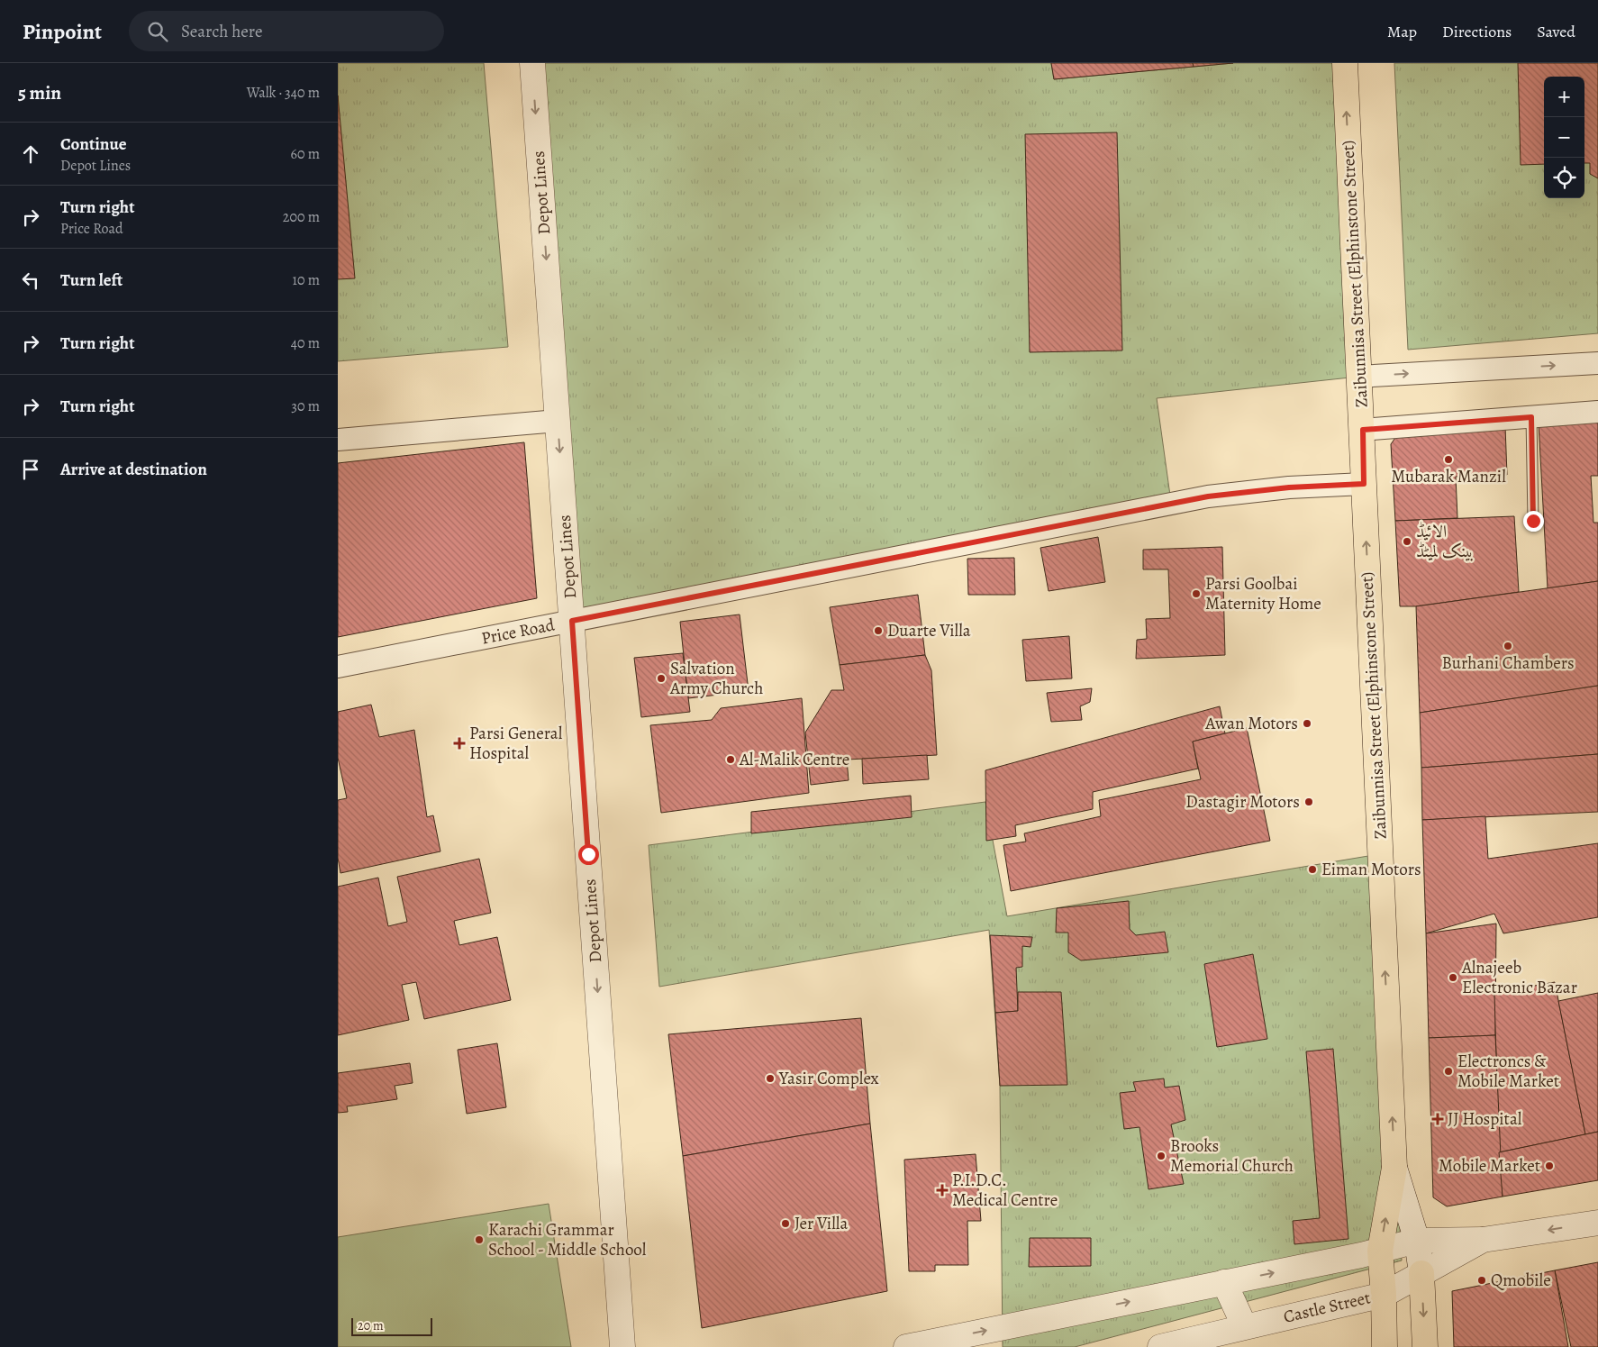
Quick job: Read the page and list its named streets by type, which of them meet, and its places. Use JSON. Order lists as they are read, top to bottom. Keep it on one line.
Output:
{"streets":{"main road":["Zaibunnisa Street (Elphinstone Street)"],"street":["Depot Lines","Price Road","Castle Street"]},"crossings":[["Depot Lines","Price Road"],["Zaibunnisa Street (Elphinstone Street)","Price Road"],["Zaibunnisa Street (Elphinstone Street)","Castle Street"]],"one_way":["Depot Lines","Zaibunnisa Street (Elphinstone Street)"],"places":{"other":["Mubarak Manzil","الائیڈ بینک لمیٹڈ","Parsi Goolbai Maternity Home","Duarte Villa","Burhani Chambers","Salvation Army Church","Awan Motors","Al-Malik Centre","Dastagir Motors","Eiman Motors","Alnajeeb Electronic Bazar","Electroncs & Mobile Market","Yasir Complex","Brooks Memorial Church","Mobile Market","Jer Villa","Karachi Grammar School - Middle School","Qmobile"],"health":["Parsi General Hospital","JJ Hospital","P.I.D.C. Medical Centre"]},"scale_bar":"20 m","page":{"header":"Pinpoint","search":"Search here","nav":["Map","Directions","Saved"],"heading":["5 min","Walk · 340 m"],"map_buttons":["+","−"],"list":[["Continue","Depot Lines","60 m"],["Turn right","Price Road","200 m"],["Turn left","10 m"],["Turn right","40 m"],["Turn right","30 m"],"Arrive at destination"],"scale":"20 m"}}
